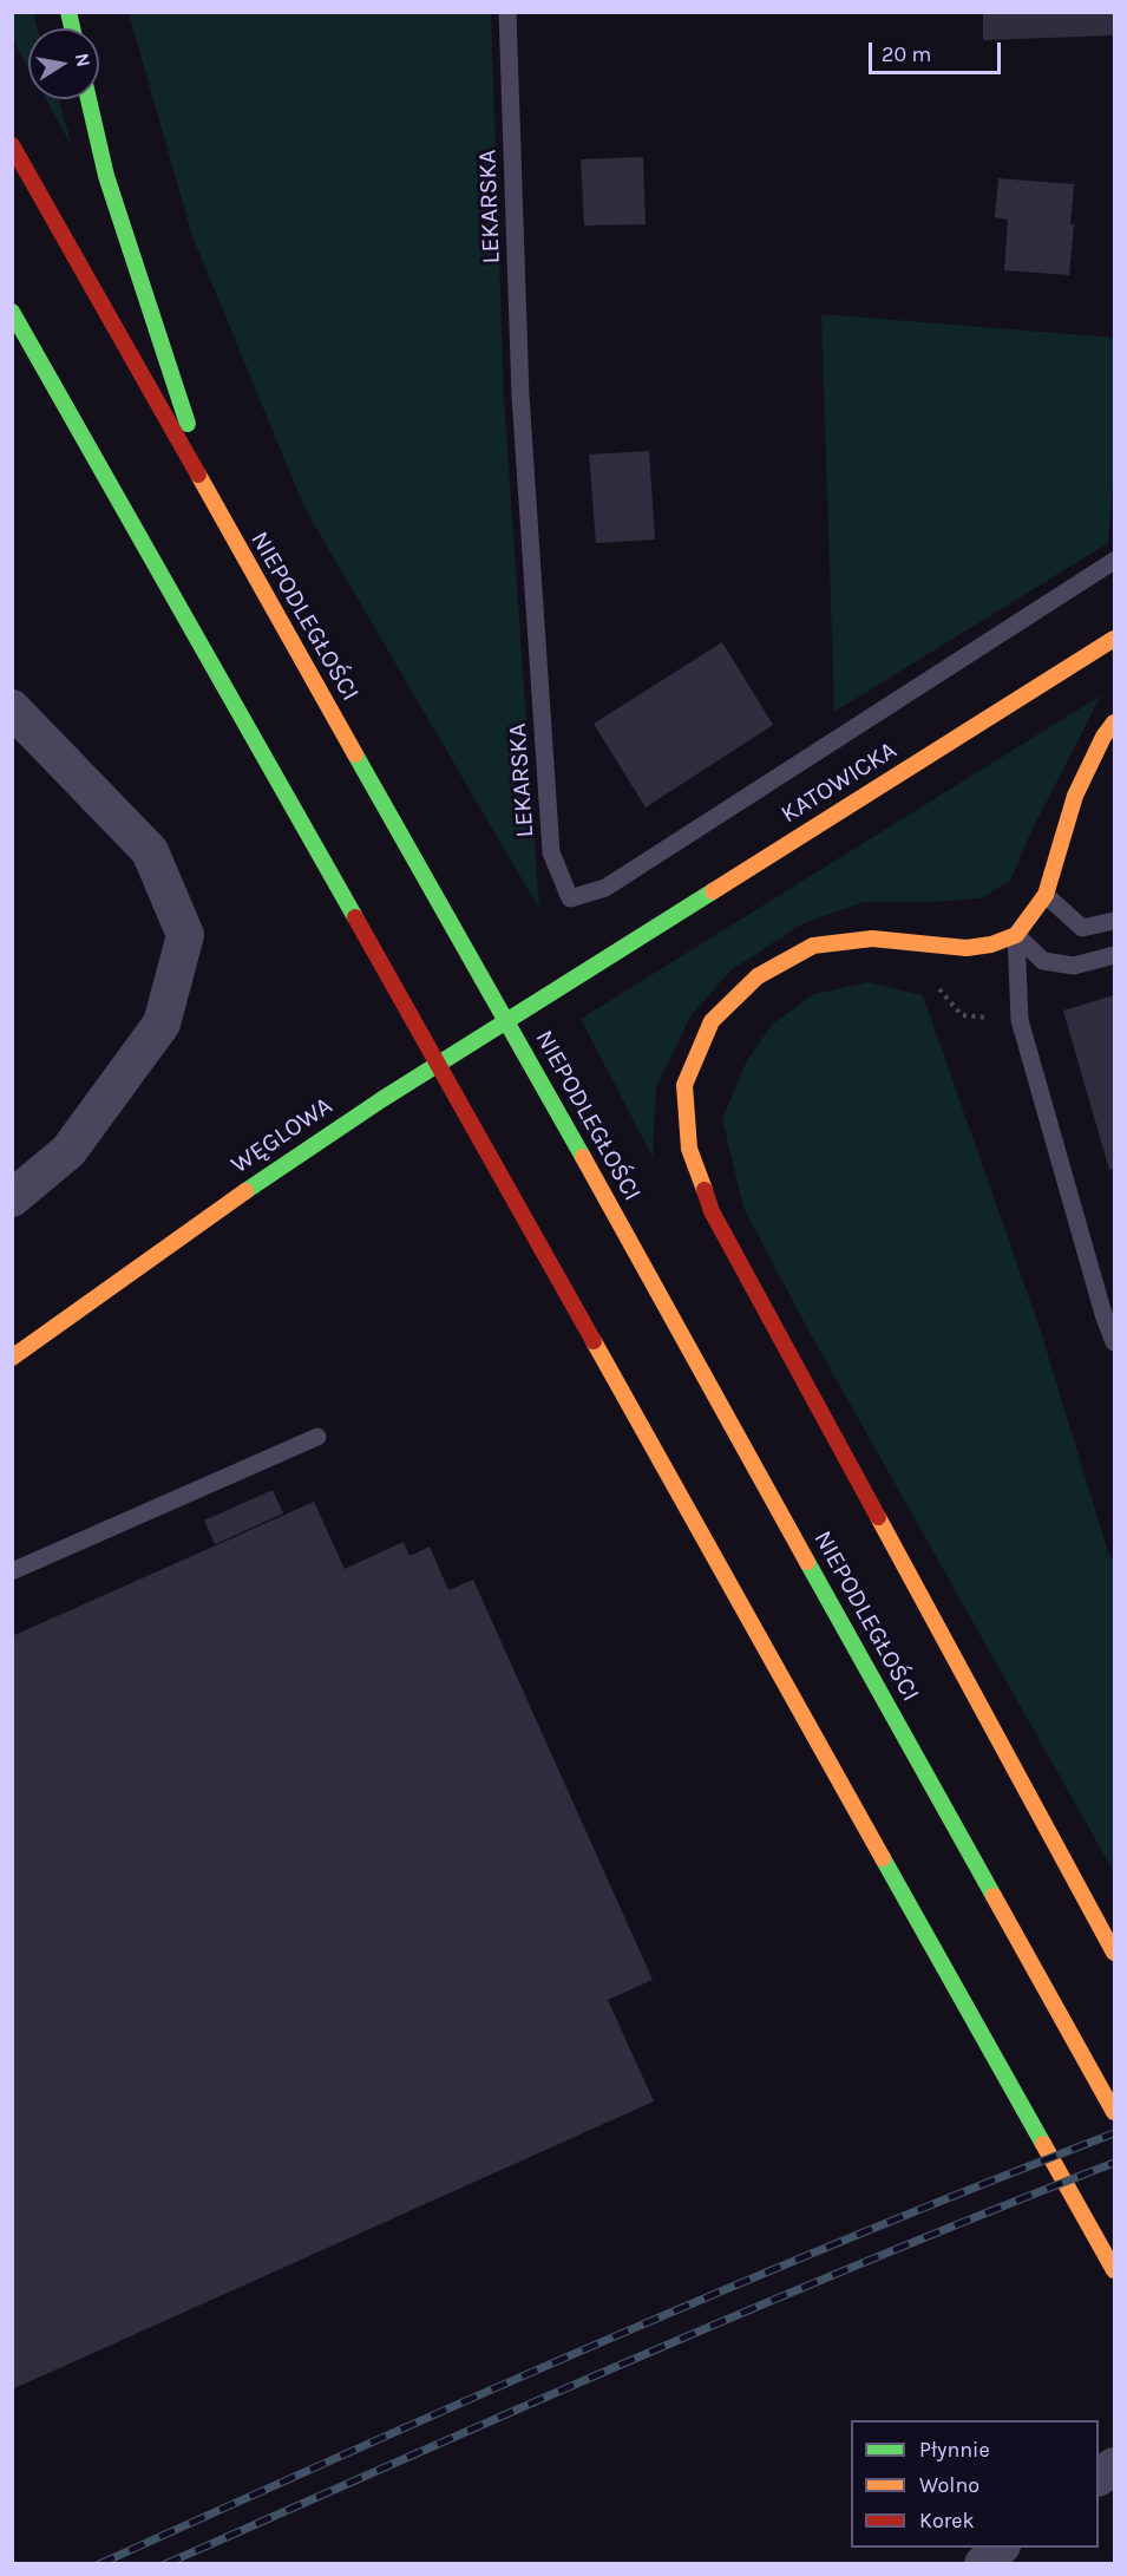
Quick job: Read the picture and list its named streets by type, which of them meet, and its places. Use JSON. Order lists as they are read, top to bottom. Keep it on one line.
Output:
{"streets":{"main road":["NIEPODLEGŁOŚCI","KATOWICKA","WĘGLOWA"],"lane":["LEKARSKA"]},"crossings":[["KATOWICKA","WĘGLOWA"]],"legend":["Płynnie","Wolno","Korek"],"scale_bar":"20 m","north":"right"}
